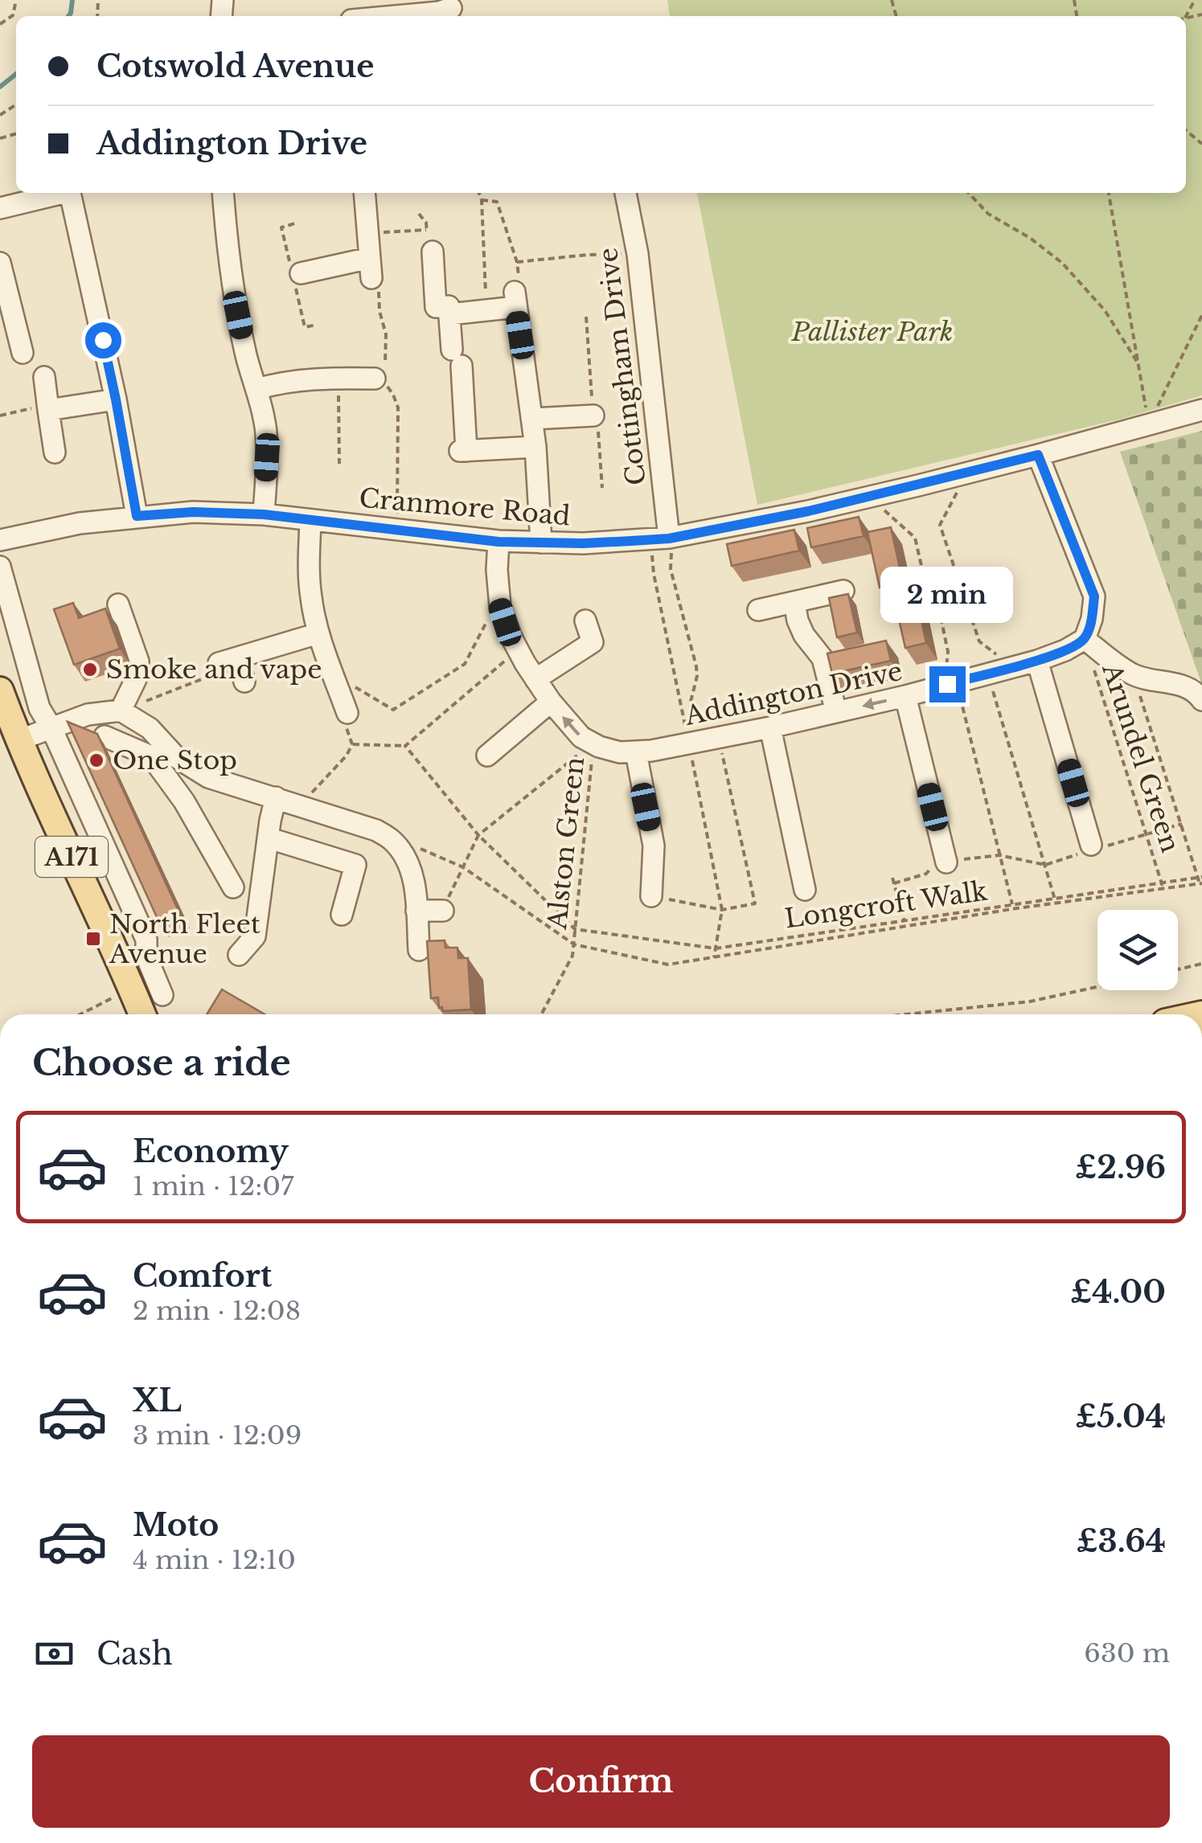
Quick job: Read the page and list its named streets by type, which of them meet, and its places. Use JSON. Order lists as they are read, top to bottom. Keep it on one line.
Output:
{"streets":{"main road":["A171"],"street":["Cottingham Drive","Cranmore Road","Addington Drive"],"path":["Arundel Green","Alston Green","Longcroft Walk"]},"crossings":[["Cottingham Drive","Cranmore Road"],["Addington Drive","Alston Green"],["Alston Green","Longcroft Walk"]],"parks":["Pallister Park"],"places":{"other":["Smoke and vape","One Stop"],"transit":["North Fleet Avenue"]},"page":{"banner":["Cotswold Avenue","Addington Drive"],"bubble":"2 min","heading":"Choose a ride","list":[{"name":"Economy","note":"1 min · 12:07","value":"£2.96"},{"name":"Comfort","note":"2 min · 12:08","value":"£4.00"},{"name":"XL","note":"3 min · 12:09","value":"£5.04"},{"name":"Moto","note":"4 min · 12:10","value":"£3.64"}],"pay":["Cash","630 m"],"buttons":"Confirm"}}
